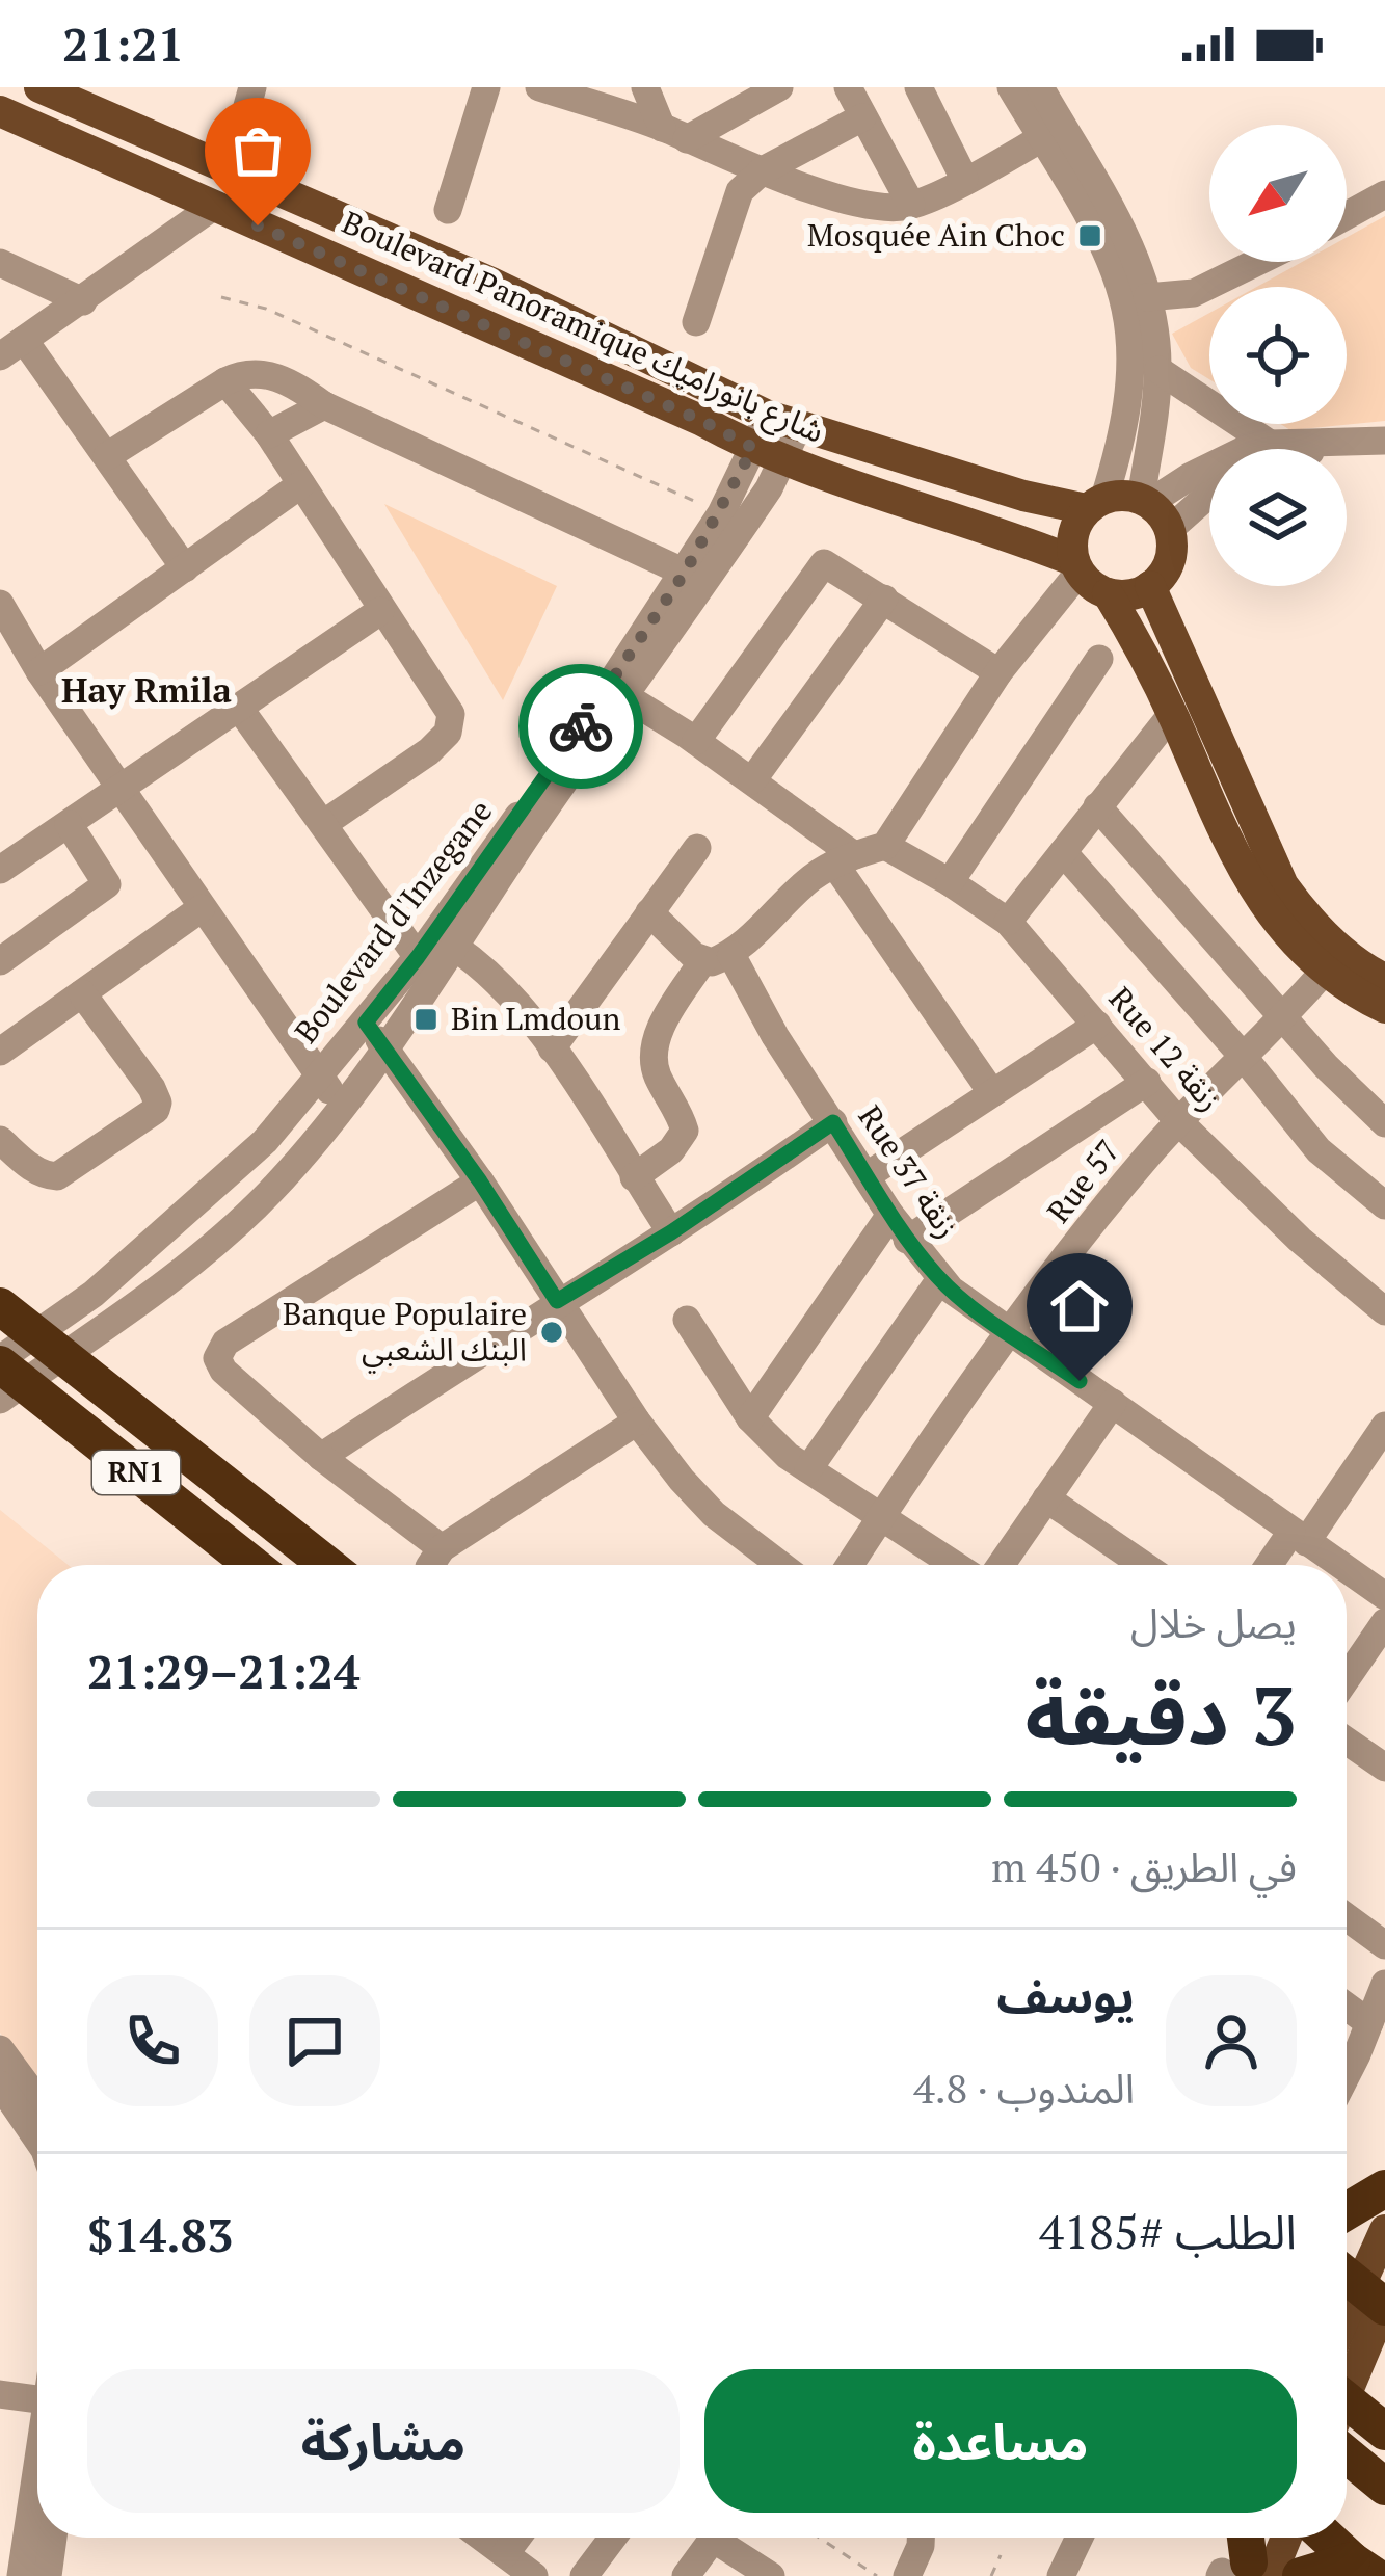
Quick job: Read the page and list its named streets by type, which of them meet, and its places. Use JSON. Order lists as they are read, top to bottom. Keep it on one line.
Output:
{"streets":{"highway":["RN1"],"main road":["Boulevard Panoramique شارع بانوراميك"],"street":["Boulevard d'Inzegane","Rue 12 زنقة","Rue 37 زنقة","Rue 57"]},"crossings":[["Boulevard Panoramique شارع بانوراميك","Boulevard d'Inzegane"],["Boulevard d'Inzegane","RN1"],["Rue 12 زنقة","Rue 57"],["Rue 37 زنقة","Rue 57"]],"districts":["Hay Rmila"],"places":{"transit":["Mosquée Ain Choc","Bin Lmdoun"],"other":["Banque Populaire البنك الشعبي"]},"north":"bottom left","page":{"status":"21:21","heading":["3 دقيقة","يصل خلال","21:24–21:29"],"panel":["يوسف","المندوب · 4.8","الطلب #4185","$14.83"],"bar":"في الطريق · 450 m","buttons":["مساعدة","مشاركة"]}}
